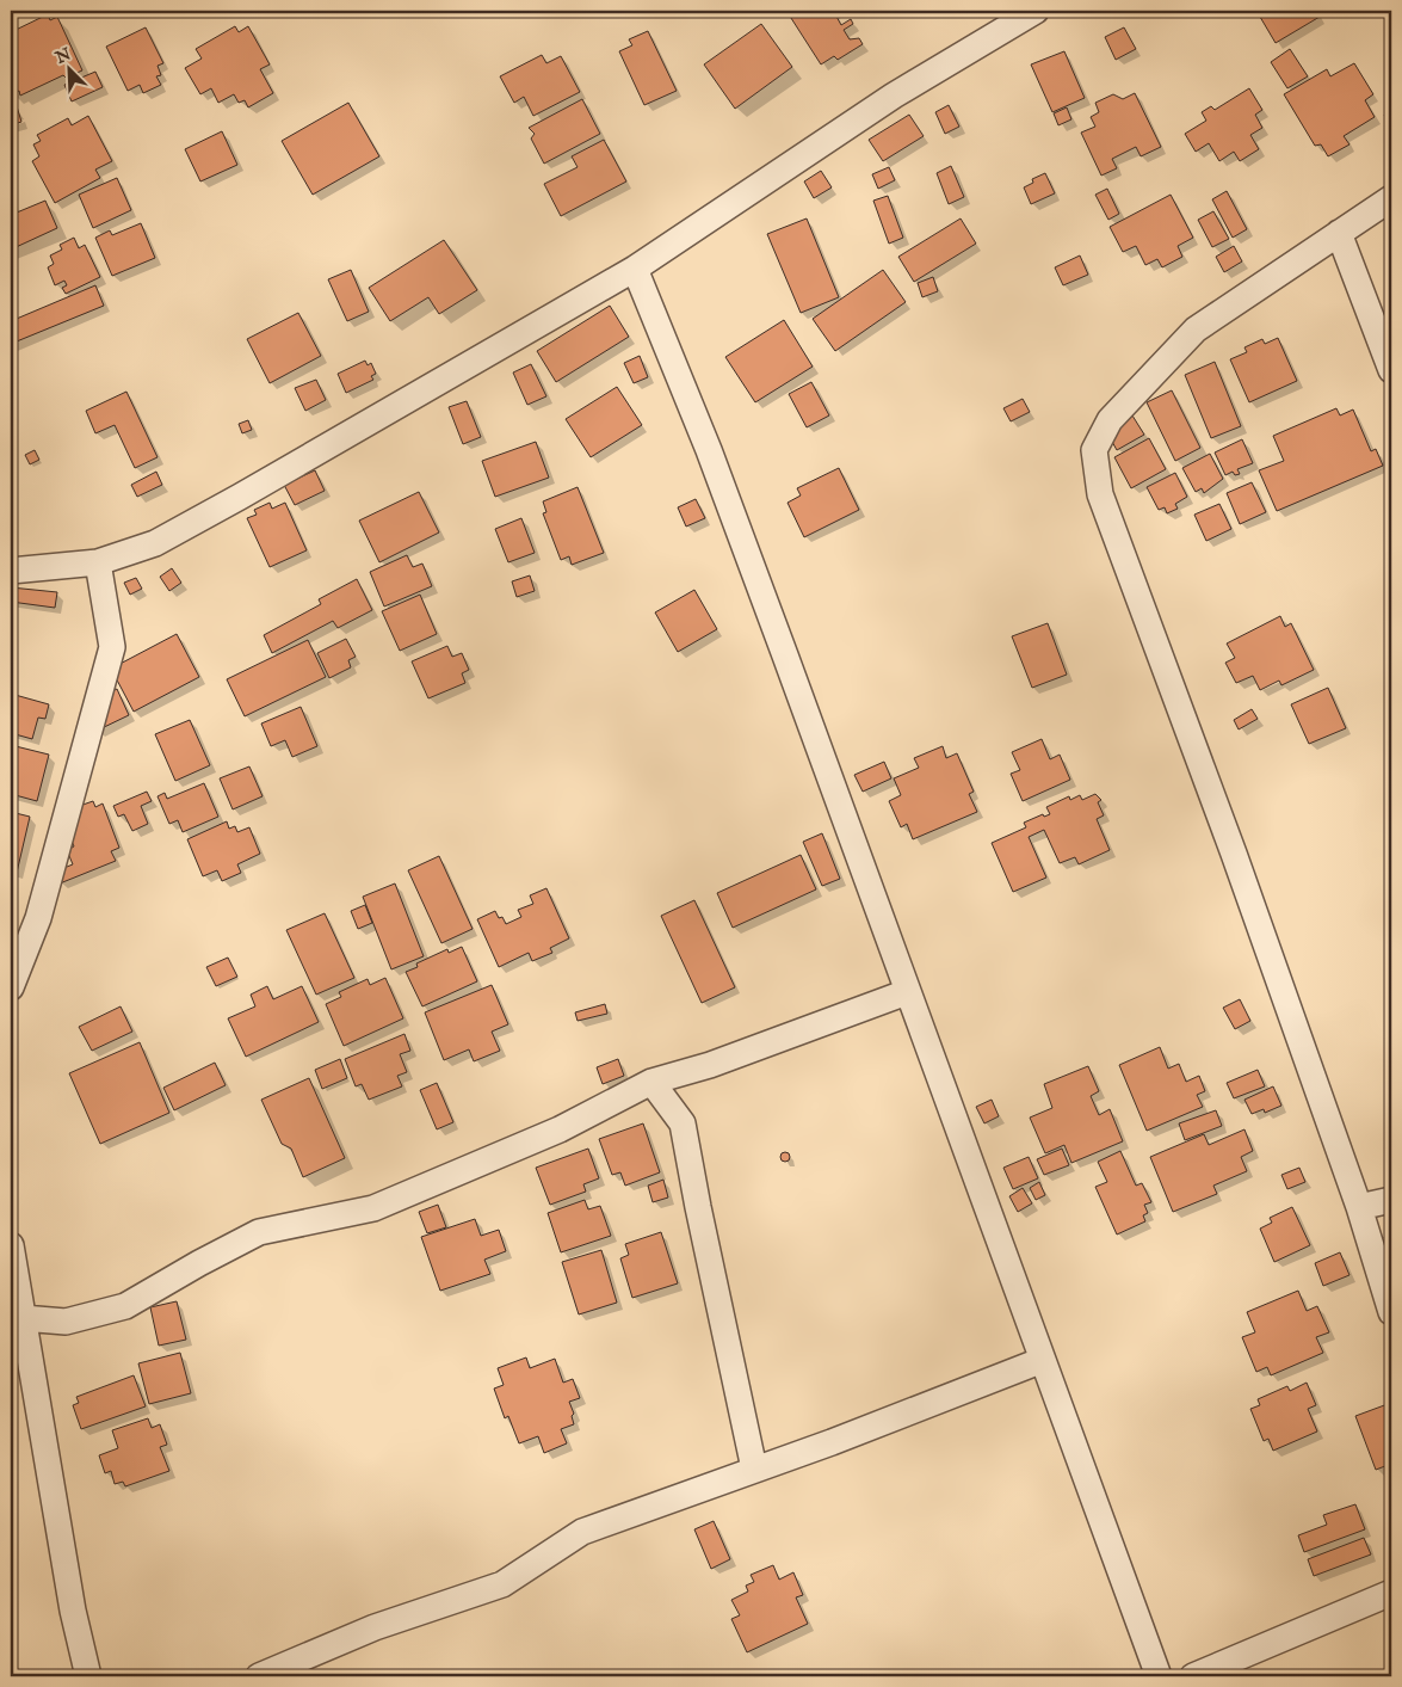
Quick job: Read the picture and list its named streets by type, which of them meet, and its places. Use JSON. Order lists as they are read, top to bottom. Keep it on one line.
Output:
{"north":"top left"}
